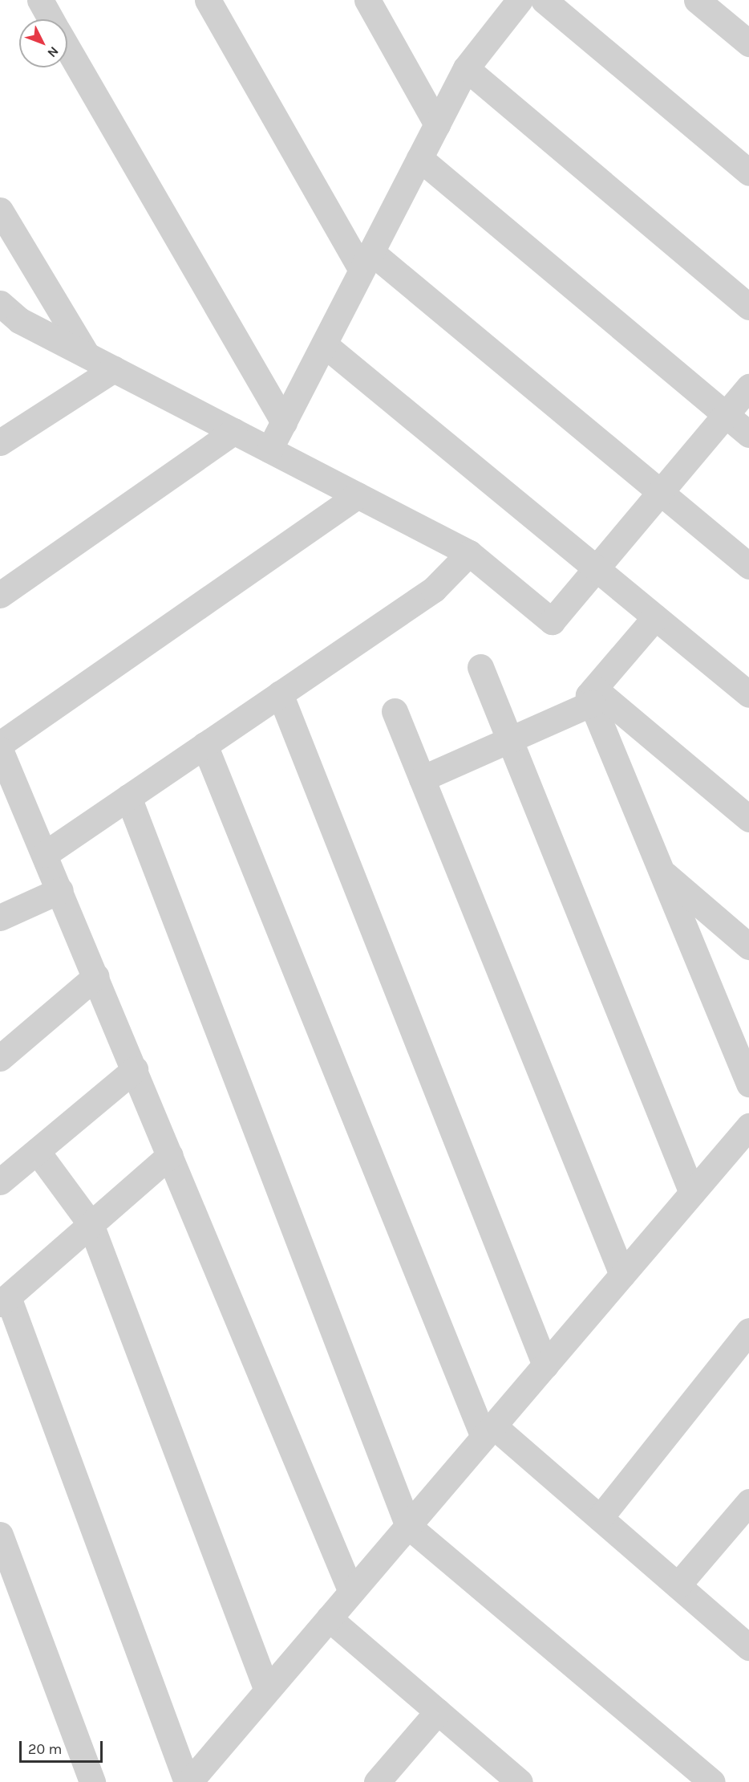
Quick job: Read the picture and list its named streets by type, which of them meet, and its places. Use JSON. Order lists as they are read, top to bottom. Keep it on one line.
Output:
{"scale_bar":"20 m","north":"bottom right"}
